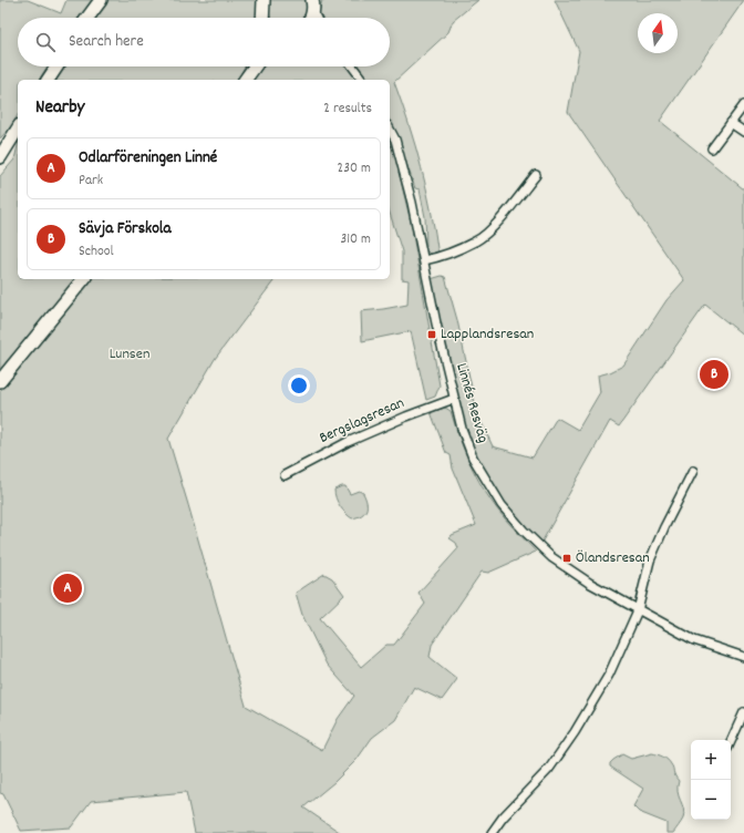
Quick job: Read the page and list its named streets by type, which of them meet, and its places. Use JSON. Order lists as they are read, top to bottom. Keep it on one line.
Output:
{"streets":{"street":["Linnés Resväg","Bergslagsresan"]},"crossings":[["Linnés Resväg","Bergslagsresan"]],"parks":["Lunsen"],"places":{"transit":["Lapplandsresan","Ölandsresan"]},"north":"top","page":{"search":"Search here","heading":["Nearby","2 results"],"list":[{"mark":"A","name":"Odlarföreningen Linné","note":"Park","value":"230 m"},{"mark":"B","name":"Sävja Förskola","note":"School","value":"310 m"}],"pins":["B","A"],"map_buttons":["+","−"]}}
